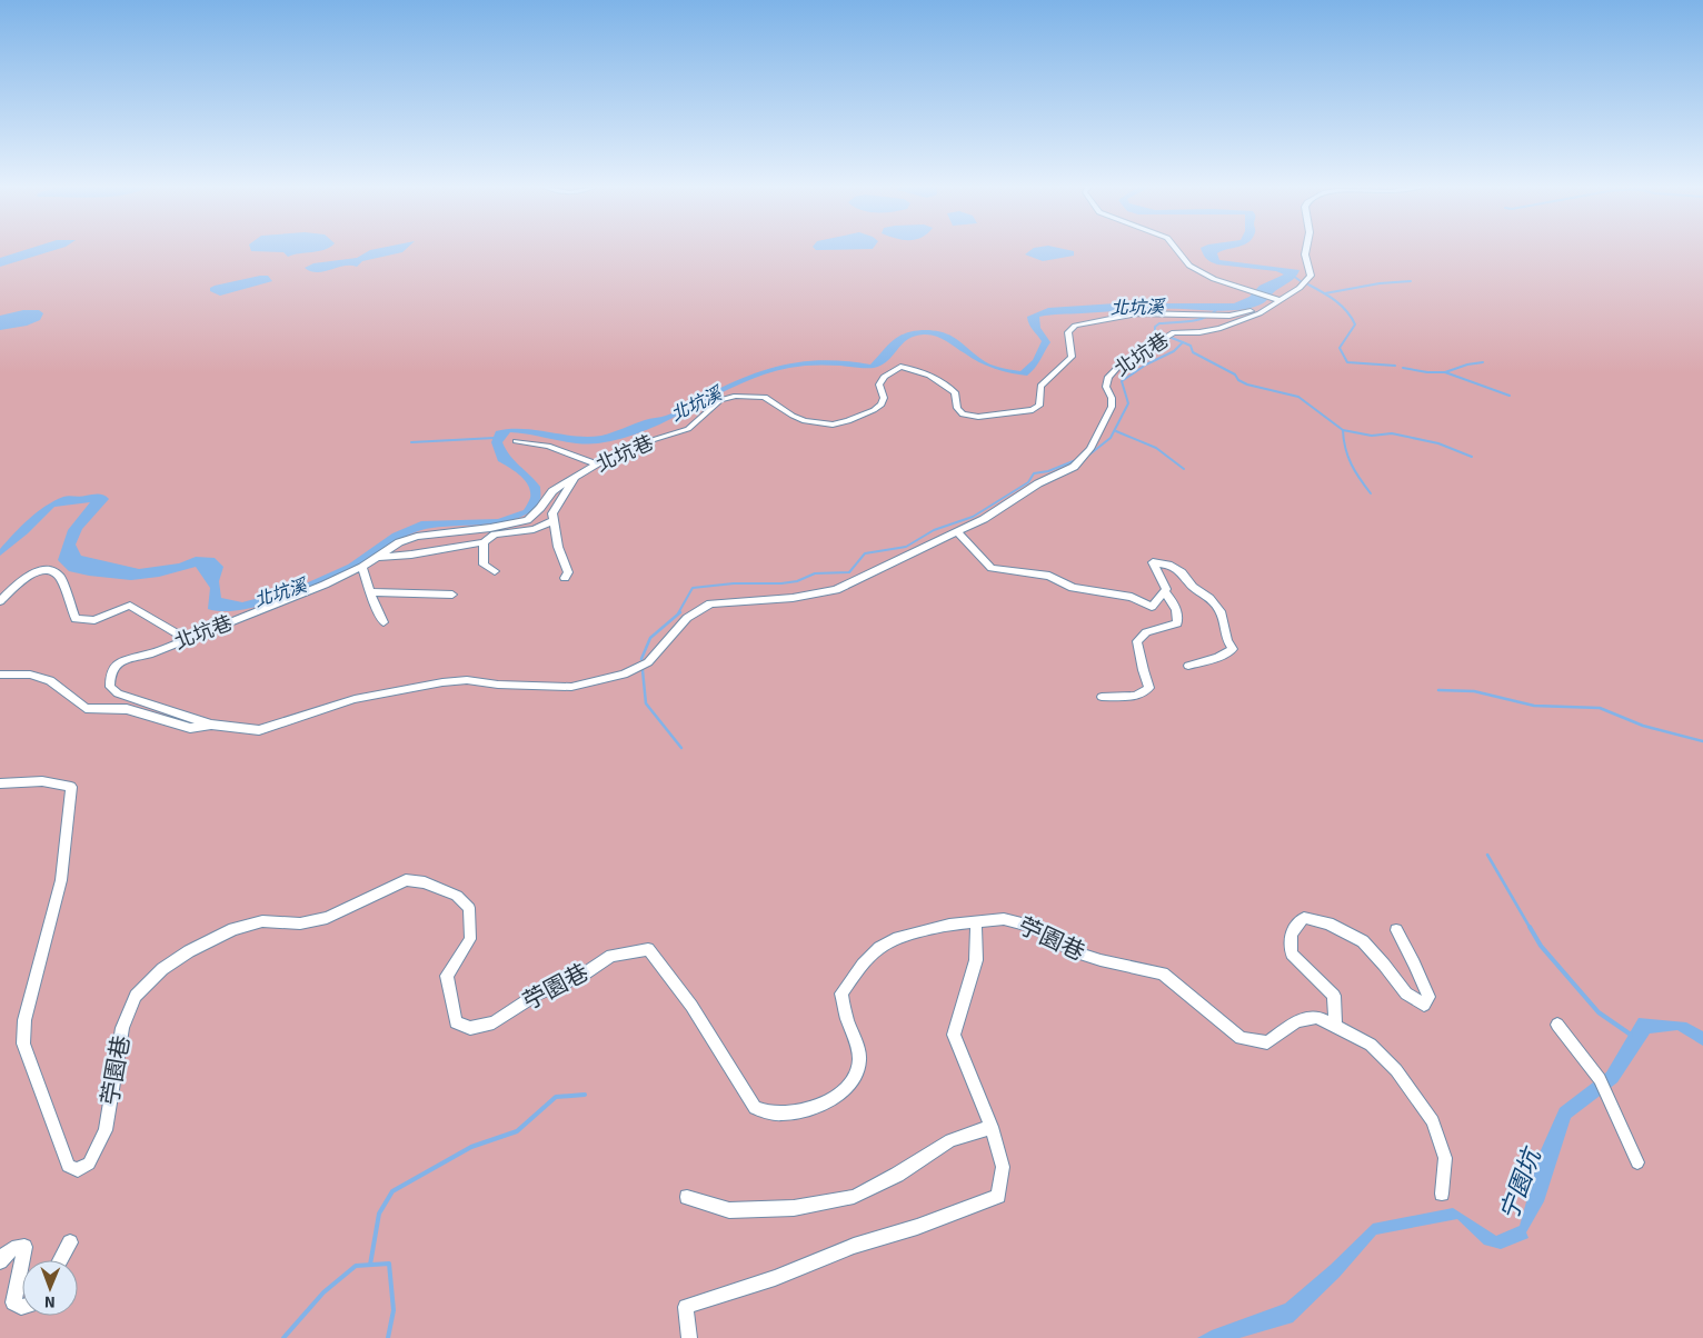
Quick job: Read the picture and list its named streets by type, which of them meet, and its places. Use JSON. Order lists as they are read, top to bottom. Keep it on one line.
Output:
{"streets":{"street":["北坑巷","苧園巷"]},"water":["北坑溪","宁園坑"],"north":"bottom"}
